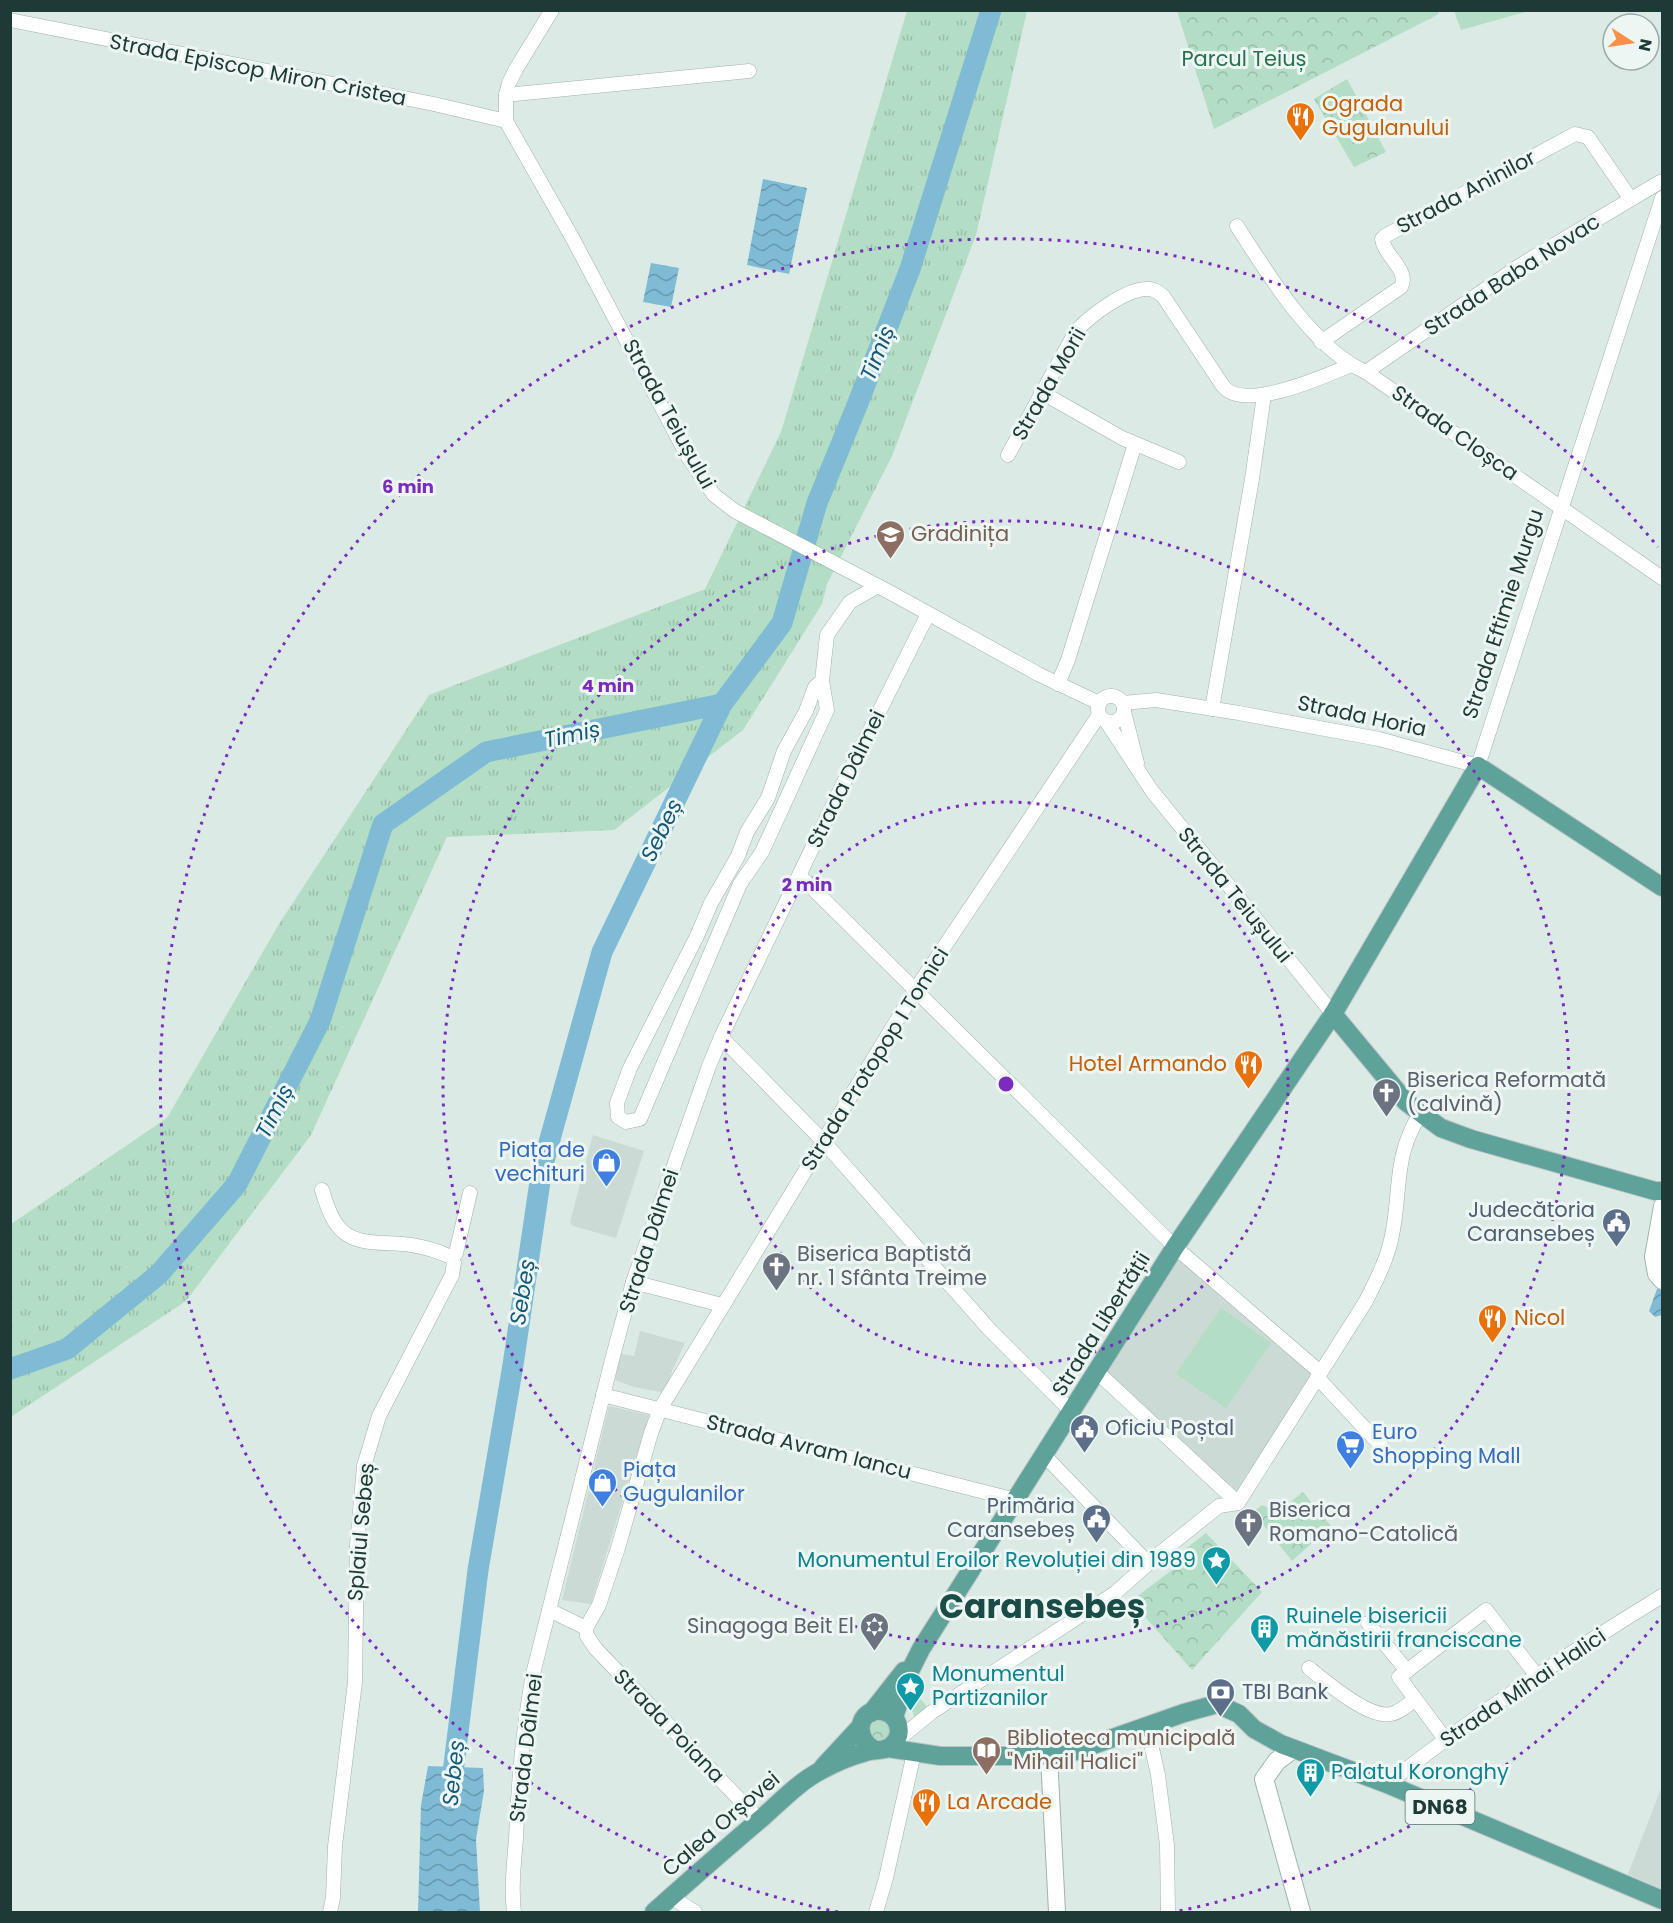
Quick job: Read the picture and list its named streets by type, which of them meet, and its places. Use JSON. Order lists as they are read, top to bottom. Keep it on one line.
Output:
{"streets":{"main road":["Strada Eftimie Murgu","Strada Horia","Strada Libertății","DN68","Calea Orșovei"],"street":["Strada Episcop Miron Cristea","Strada Aninilor","Strada Baba Novac","Strada Morii","Strada Teiușului","Strada Cloșca","Strada Dâlmei","Strada Protopop I Tomici","Strada Avram Iancu","Splaiul Sebeș","Strada Mihai Halici","Strada Poiana"]},"crossings":[["Strada Episcop Miron Cristea","Strada Teiușului"],["Strada Aninilor","Strada Baba Novac"],["Strada Baba Novac","Strada Cloșca"],["Strada Teiușului","Strada Eftimie Murgu"],["Strada Teiușului","Strada Horia"],["Strada Teiușului","Strada Dâlmei"],["Strada Teiușului","Strada Protopop I Tomici"],["Strada Teiușului","Strada Libertății"],["Strada Cloșca","Strada Eftimie Murgu"],["Strada Eftimie Murgu","Strada Horia"],["Strada Eftimie Murgu","Strada Libertății"],["Strada Horia","Strada Protopop I Tomici"],["Strada Dâlmei","Strada Avram Iancu"],["Strada Protopop I Tomici","Strada Avram Iancu"],["Strada Protopop I Tomici","Strada Poiana"],["Strada Libertății","Strada Avram Iancu"],["Strada Libertății","DN68"],["Strada Libertății","Calea Orșovei"],["Strada Mihai Halici","DN68"],["Strada Poiana","Calea Orșovei"],["DN68","Calea Orșovei"]],"districts":["Caransebeș"],"water":["Timiș","Sebeș"],"parks":["Parcul Teiuș"],"places":{"restaurant":["Ograda Gugulanului","Hotel Armando","Nicol","La Arcade"],"school or university":["Gradinița"],"church":["Biserica Reformată (calvină)","Biserica Baptistă nr. 1 Sfânta Treime","Biserica Romano-Catolică"],"shop":["Piața de vechituri","Piața Gugulanilor"],"public building":["Judecătoria Caransebeș","Oficiu Poștal","Primăria Caransebeș"],"supermarket":["Euro Shopping Mall"],"place":["Monumentul Eroilor Revoluției din 1989","Monumentul Partizanilor"],"synagogue":["Sinagoga Beit El"],"building":["Ruinele bisericii mănăstirii franciscane","Palatul Koronghy"],"bank":["TBI Bank"],"library":["Biblioteca municipală \"Mihail Halici\""]},"north":"right","rings":["6 min","4 min","2 min"]}
